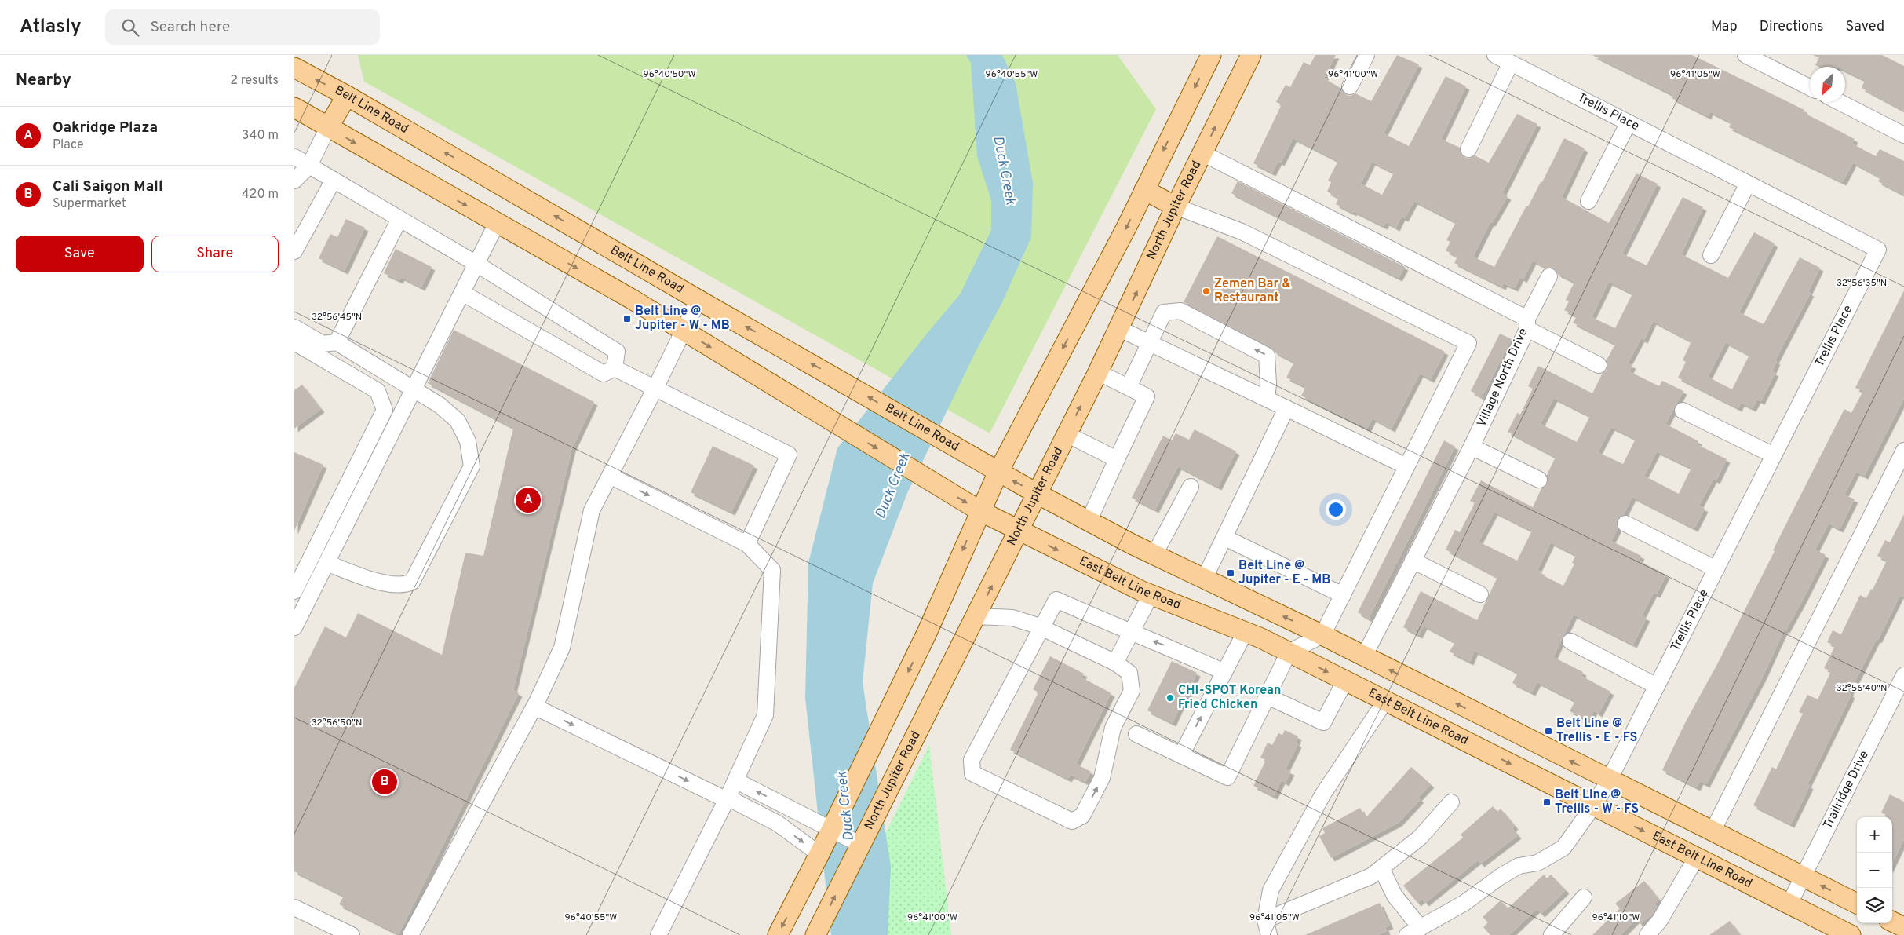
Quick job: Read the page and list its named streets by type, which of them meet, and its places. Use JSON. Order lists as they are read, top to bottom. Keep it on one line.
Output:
{"streets":{"main road":["Belt Line Road","North Jupiter Road","East Belt Line Road"],"street":["Trellis Place","Village North Drive","Trailridge Drive"]},"crossings":[["Trellis Place","East Belt Line Road"],["North Jupiter Road","Village North Drive"],["North Jupiter Road","East Belt Line Road"],["East Belt Line Road","Trailridge Drive"]],"water":["Duck Creek"],"places":{"other":["Zemen Bar & Restaurant","CHI-SPOT Korean Fried Chicken"],"transit":["Belt Line @ Jupiter - W - MB","Belt Line @ Jupiter - E - MB","Belt Line @ Trellis - E - FS","Belt Line @ Trellis - W - FS"]},"north":"bottom left","page":{"header":"Atlasly","search":"Search here","nav":["Map","Directions","Saved"],"heading":["Nearby","2 results"],"list":[{"mark":"A","name":"Oakridge Plaza","note":"Place","value":"340 m"},{"mark":"B","name":"Cali Saigon Mall","note":"Supermarket","value":"420 m"}],"buttons":["Save","Share"],"pins":["A","B"],"map_buttons":["+","−"]},"coordinates":["96°40'50\"W","96°40'55\"W","96°41'00\"W","96°41'05\"W","32°56'35\"N","32°56'45\"N","32°56'40\"N","32°56'50\"N","96°41'10\"W"]}
